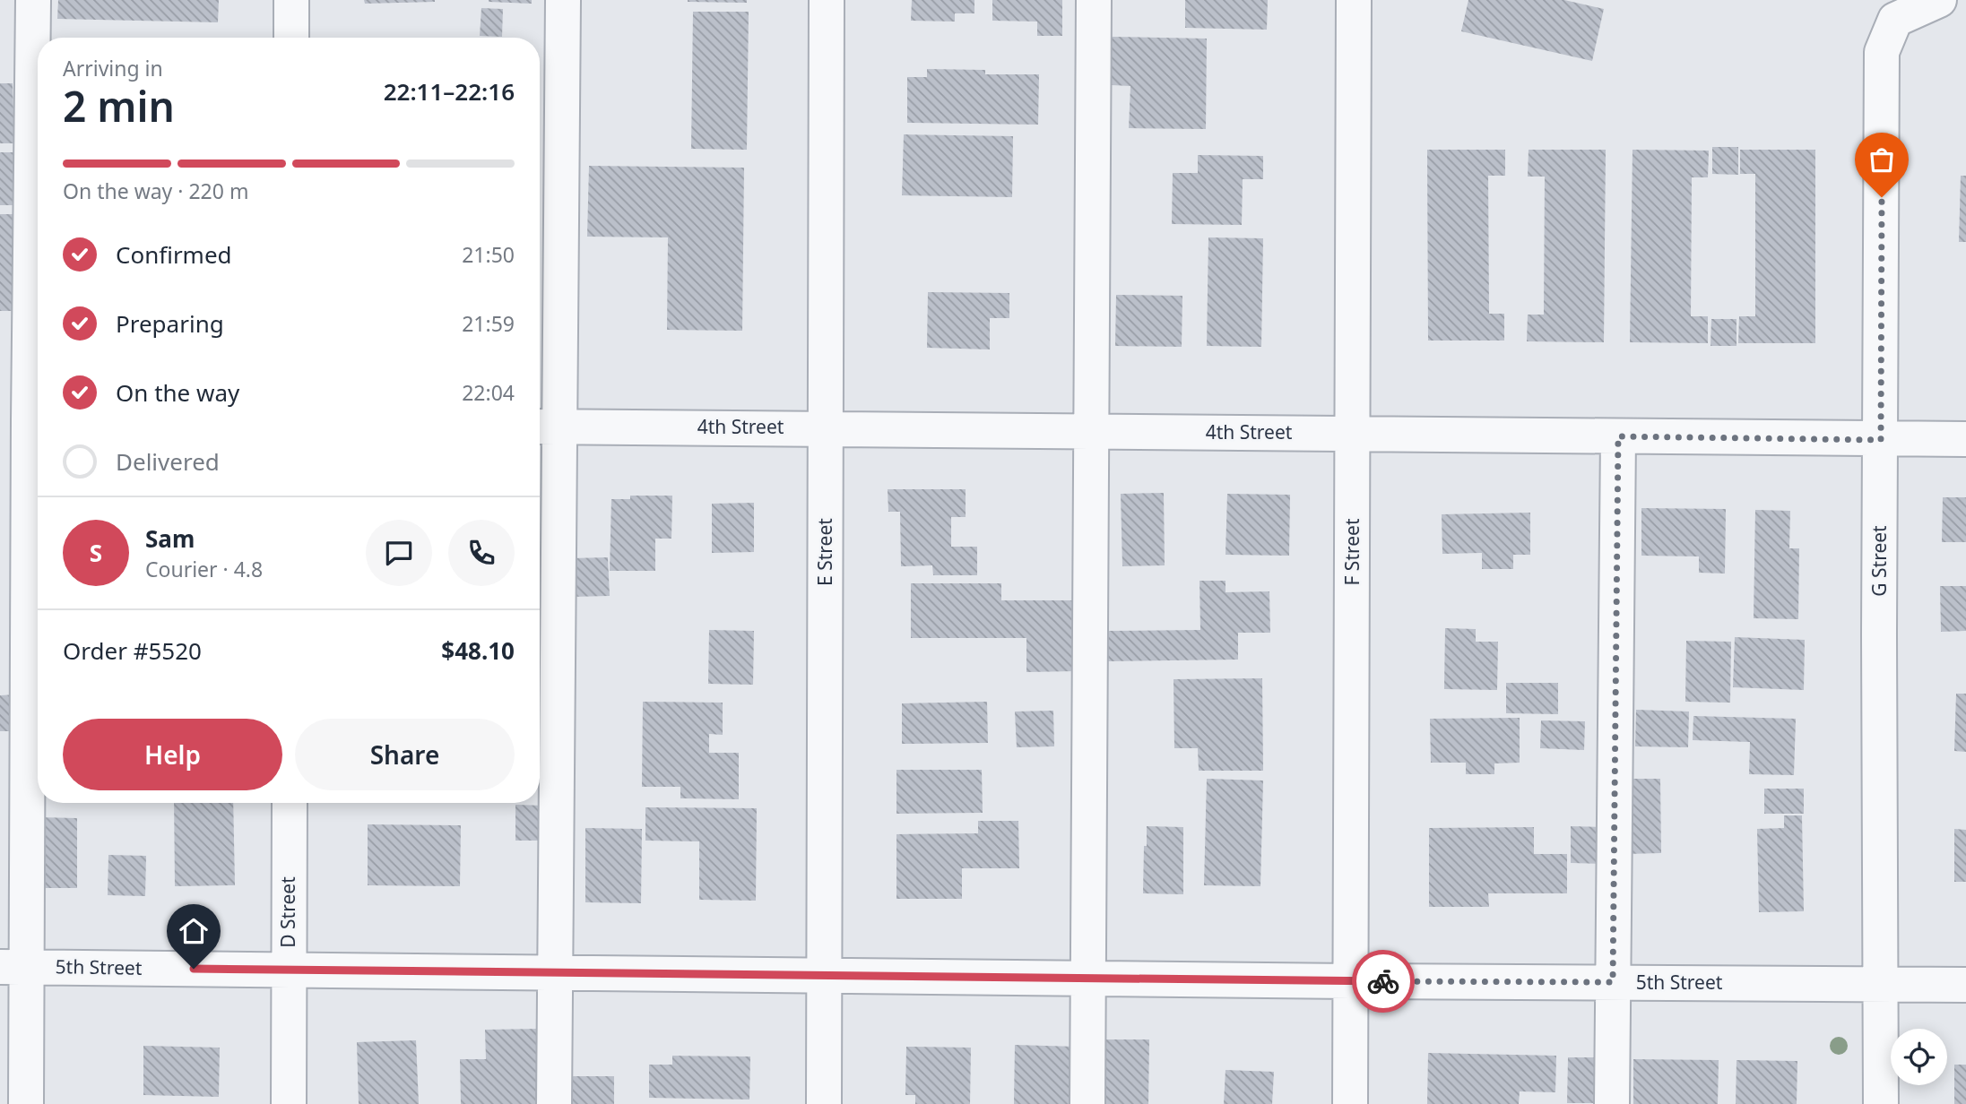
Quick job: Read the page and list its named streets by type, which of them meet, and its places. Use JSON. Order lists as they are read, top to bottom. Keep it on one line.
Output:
{"streets":{"street":["4th Street","E Street","F Street","G Street","D Street","5th Street"]},"crossings":[["4th Street","E Street"],["4th Street","F Street"],["4th Street","G Street"],["E Street","5th Street"],["F Street","5th Street"],["G Street","5th Street"],["D Street","5th Street"]],"page":{"heading":["2 min","Arriving in","22:11–22:16"],"panel":["Sam","Courier · 4.8","Order #5520","$48.10"],"bar":"On the way · 220 m","list":[["Confirmed","21:50"],["Preparing","21:59"],["On the way","22:04"],"Delivered"],"round":"S","buttons":["Help","Share"]}}
